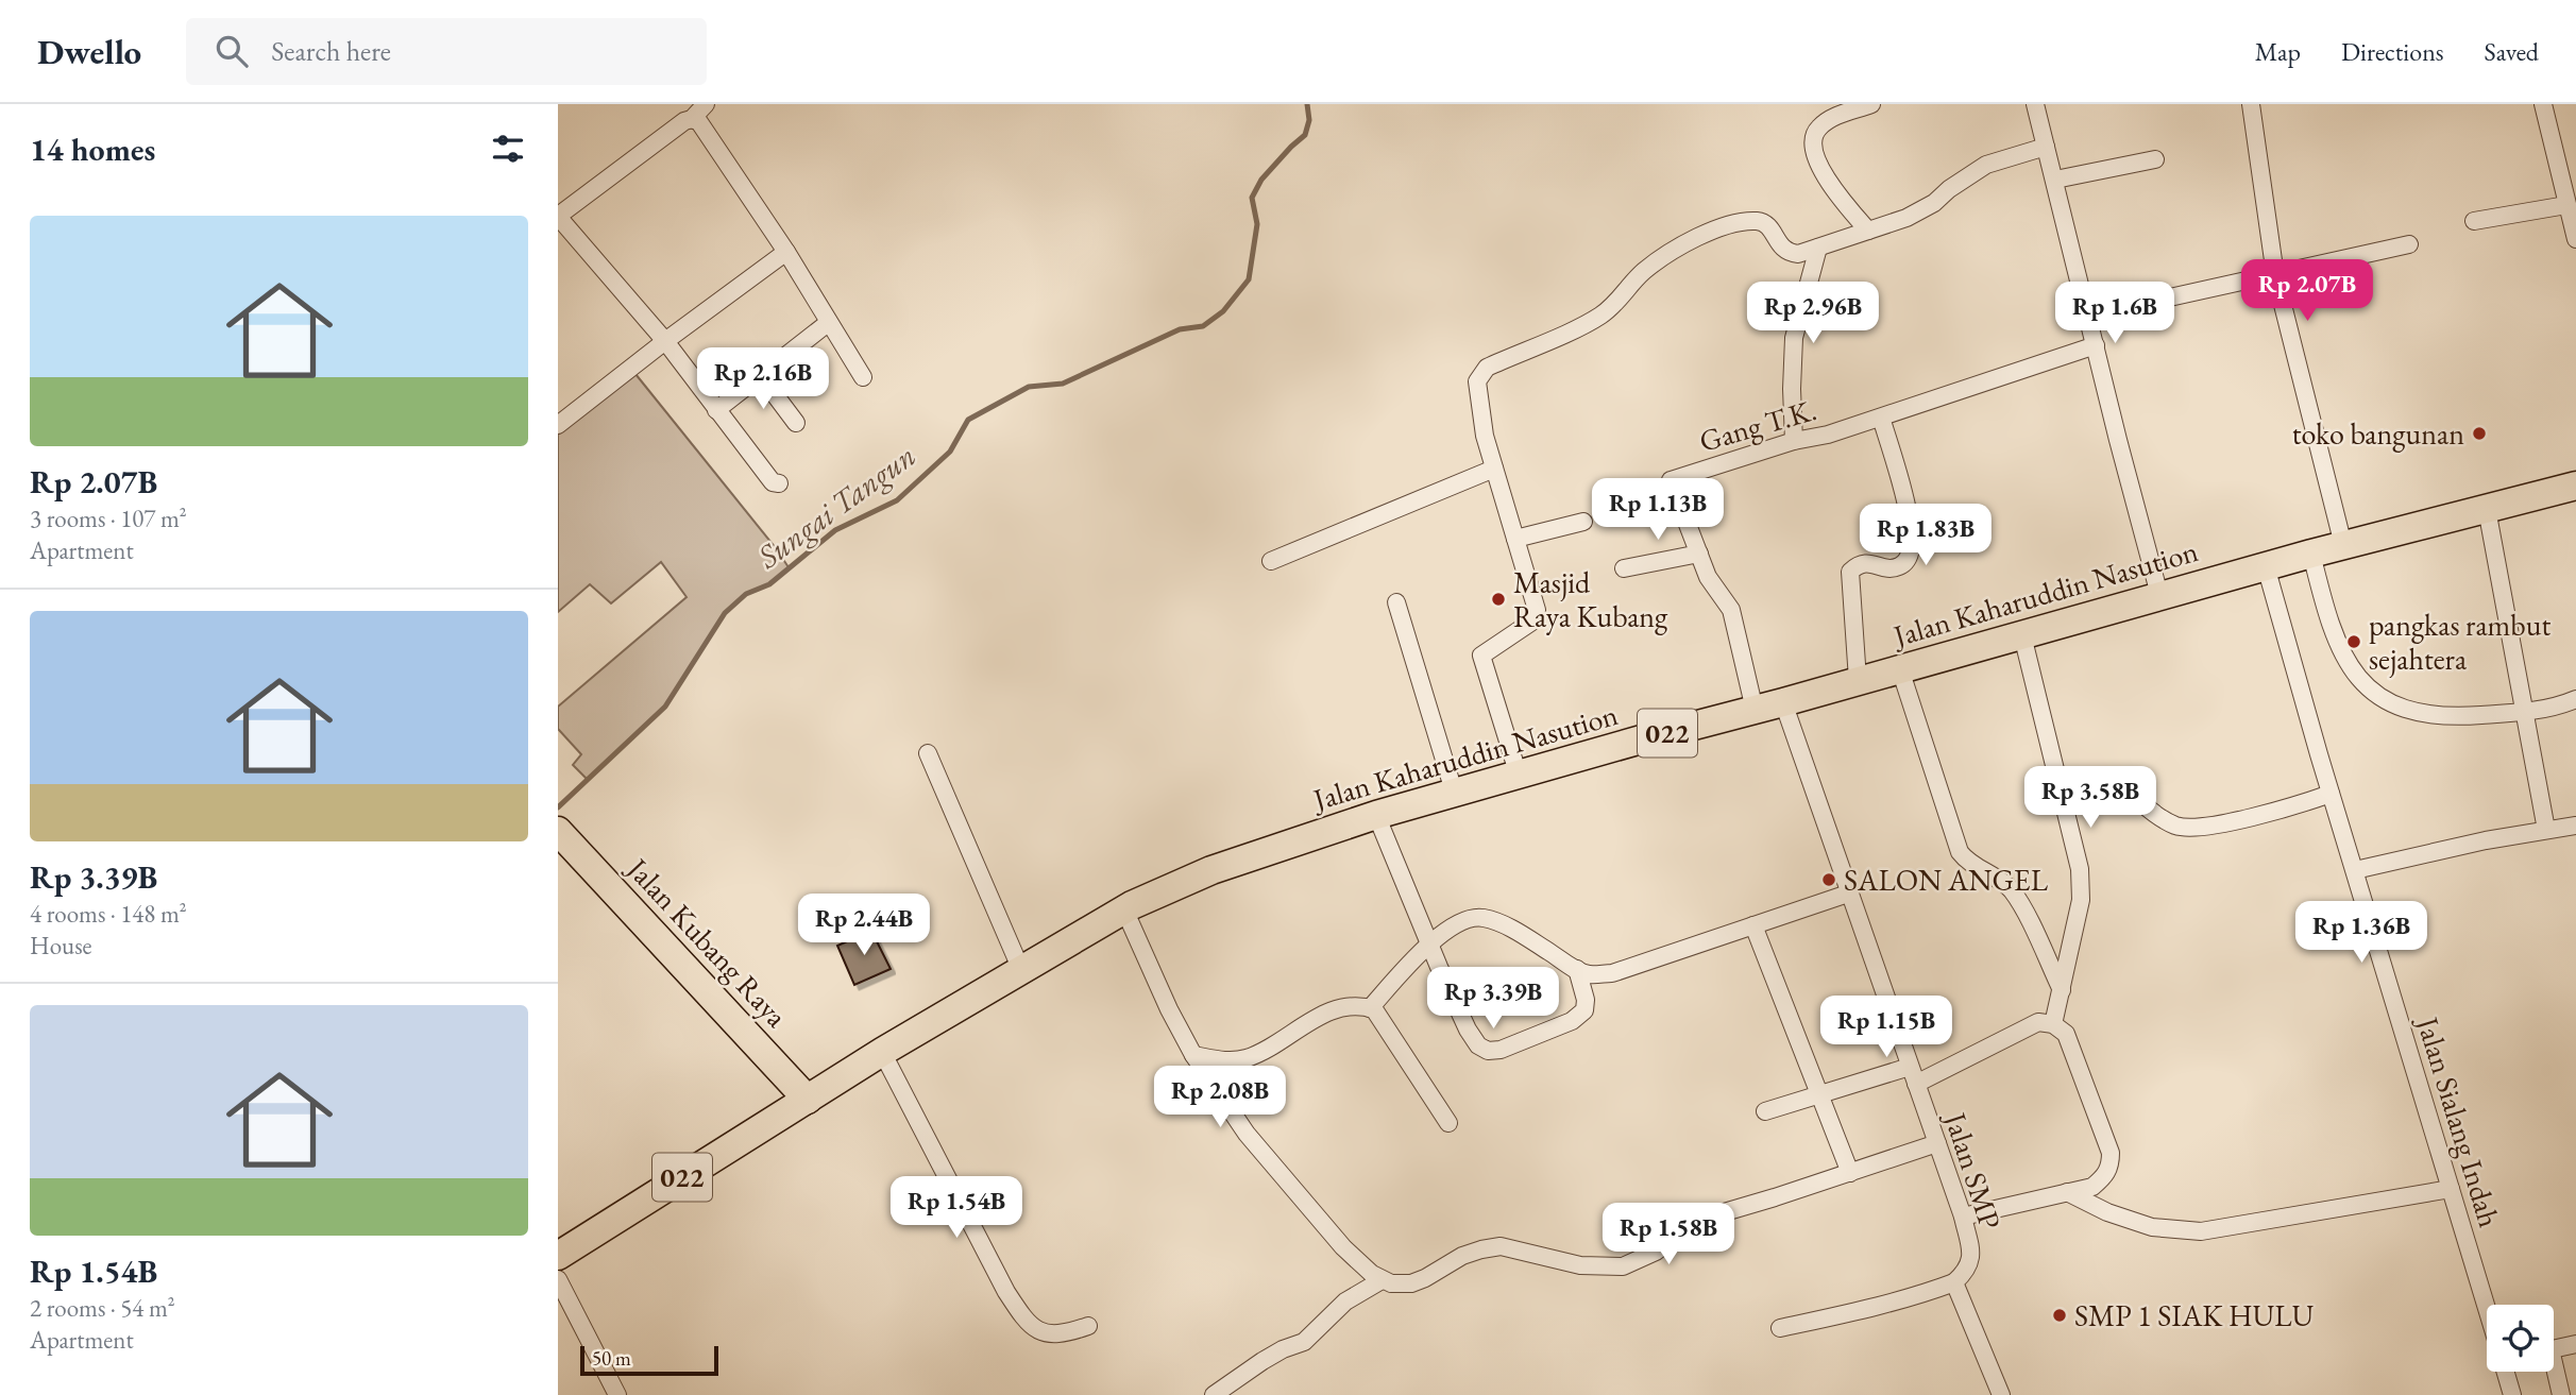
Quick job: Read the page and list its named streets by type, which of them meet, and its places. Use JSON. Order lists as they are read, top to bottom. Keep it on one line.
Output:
{"streets":{"highway":["Jalan Kaharuddin Nasution","022","Jalan Kubang Raya"],"street":["Gang T.K.","Jalan Sialang Indah","Jalan SMP"]},"crossings":[["Gang T.K.","Jalan Kaharuddin Nasution"],["Jalan Kaharuddin Nasution","022"],["Jalan Kaharuddin Nasution","Jalan Kubang Raya"],["Jalan Kaharuddin Nasution","Jalan Sialang Indah"],["Jalan Kaharuddin Nasution","Jalan SMP"],["022","Jalan Kubang Raya"]],"water":["Sungai Tangun"],"places":["toko bangunan","Masjid Raya Kubang","pangkas rambut sejahtera","SALON ANGEL","SMP 1 SIAK HULU"],"scale_bar":"50 m","page":{"header":"Dwello","search":"Search here","nav":["Map","Directions","Saved"],"heading":"14 homes","list":[{"name":"Rp 2.07B","note":"3 rooms · 107 m² · Apartment"},{"name":"Rp 3.39B","note":"4 rooms · 148 m² · House"},{"name":"Rp 1.54B","note":"2 rooms · 54 m² · Apartment"}],"price":["Rp 2.07B","Rp 2.96B","Rp 1.6B","Rp 2.16B","Rp 1.13B","Rp 1.83B","Rp 3.58B","Rp 2.44B","Rp 1.36B","Rp 3.39B","Rp 1.15B","Rp 2.08B","Rp 1.54B","Rp 1.58B"],"scale":"50 m"}}
